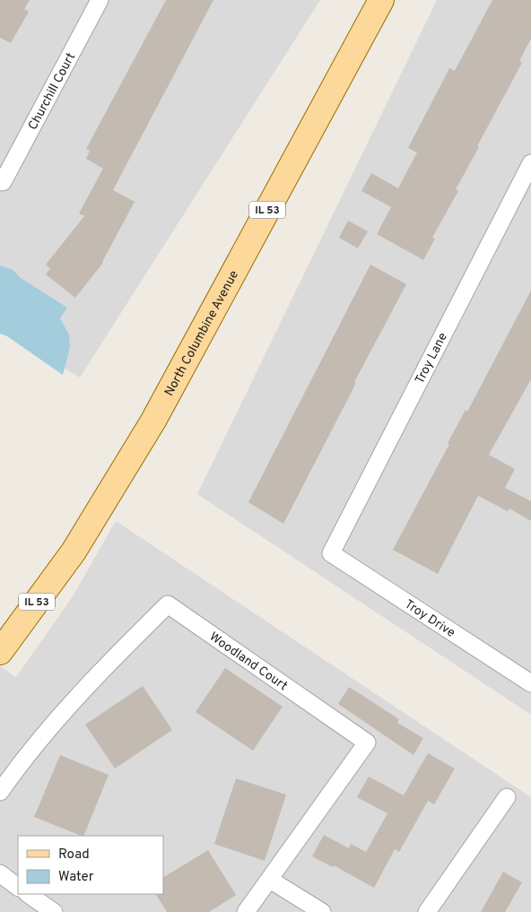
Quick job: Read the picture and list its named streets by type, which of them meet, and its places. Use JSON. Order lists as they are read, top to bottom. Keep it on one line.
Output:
{"streets":{"main road":["IL 53","North Columbine Avenue"],"street":["Churchill Court","Troy Lane","Troy Drive","Woodland Court"]},"crossings":[["Troy Lane","Troy Drive"]],"legend":["Road","Water"]}
